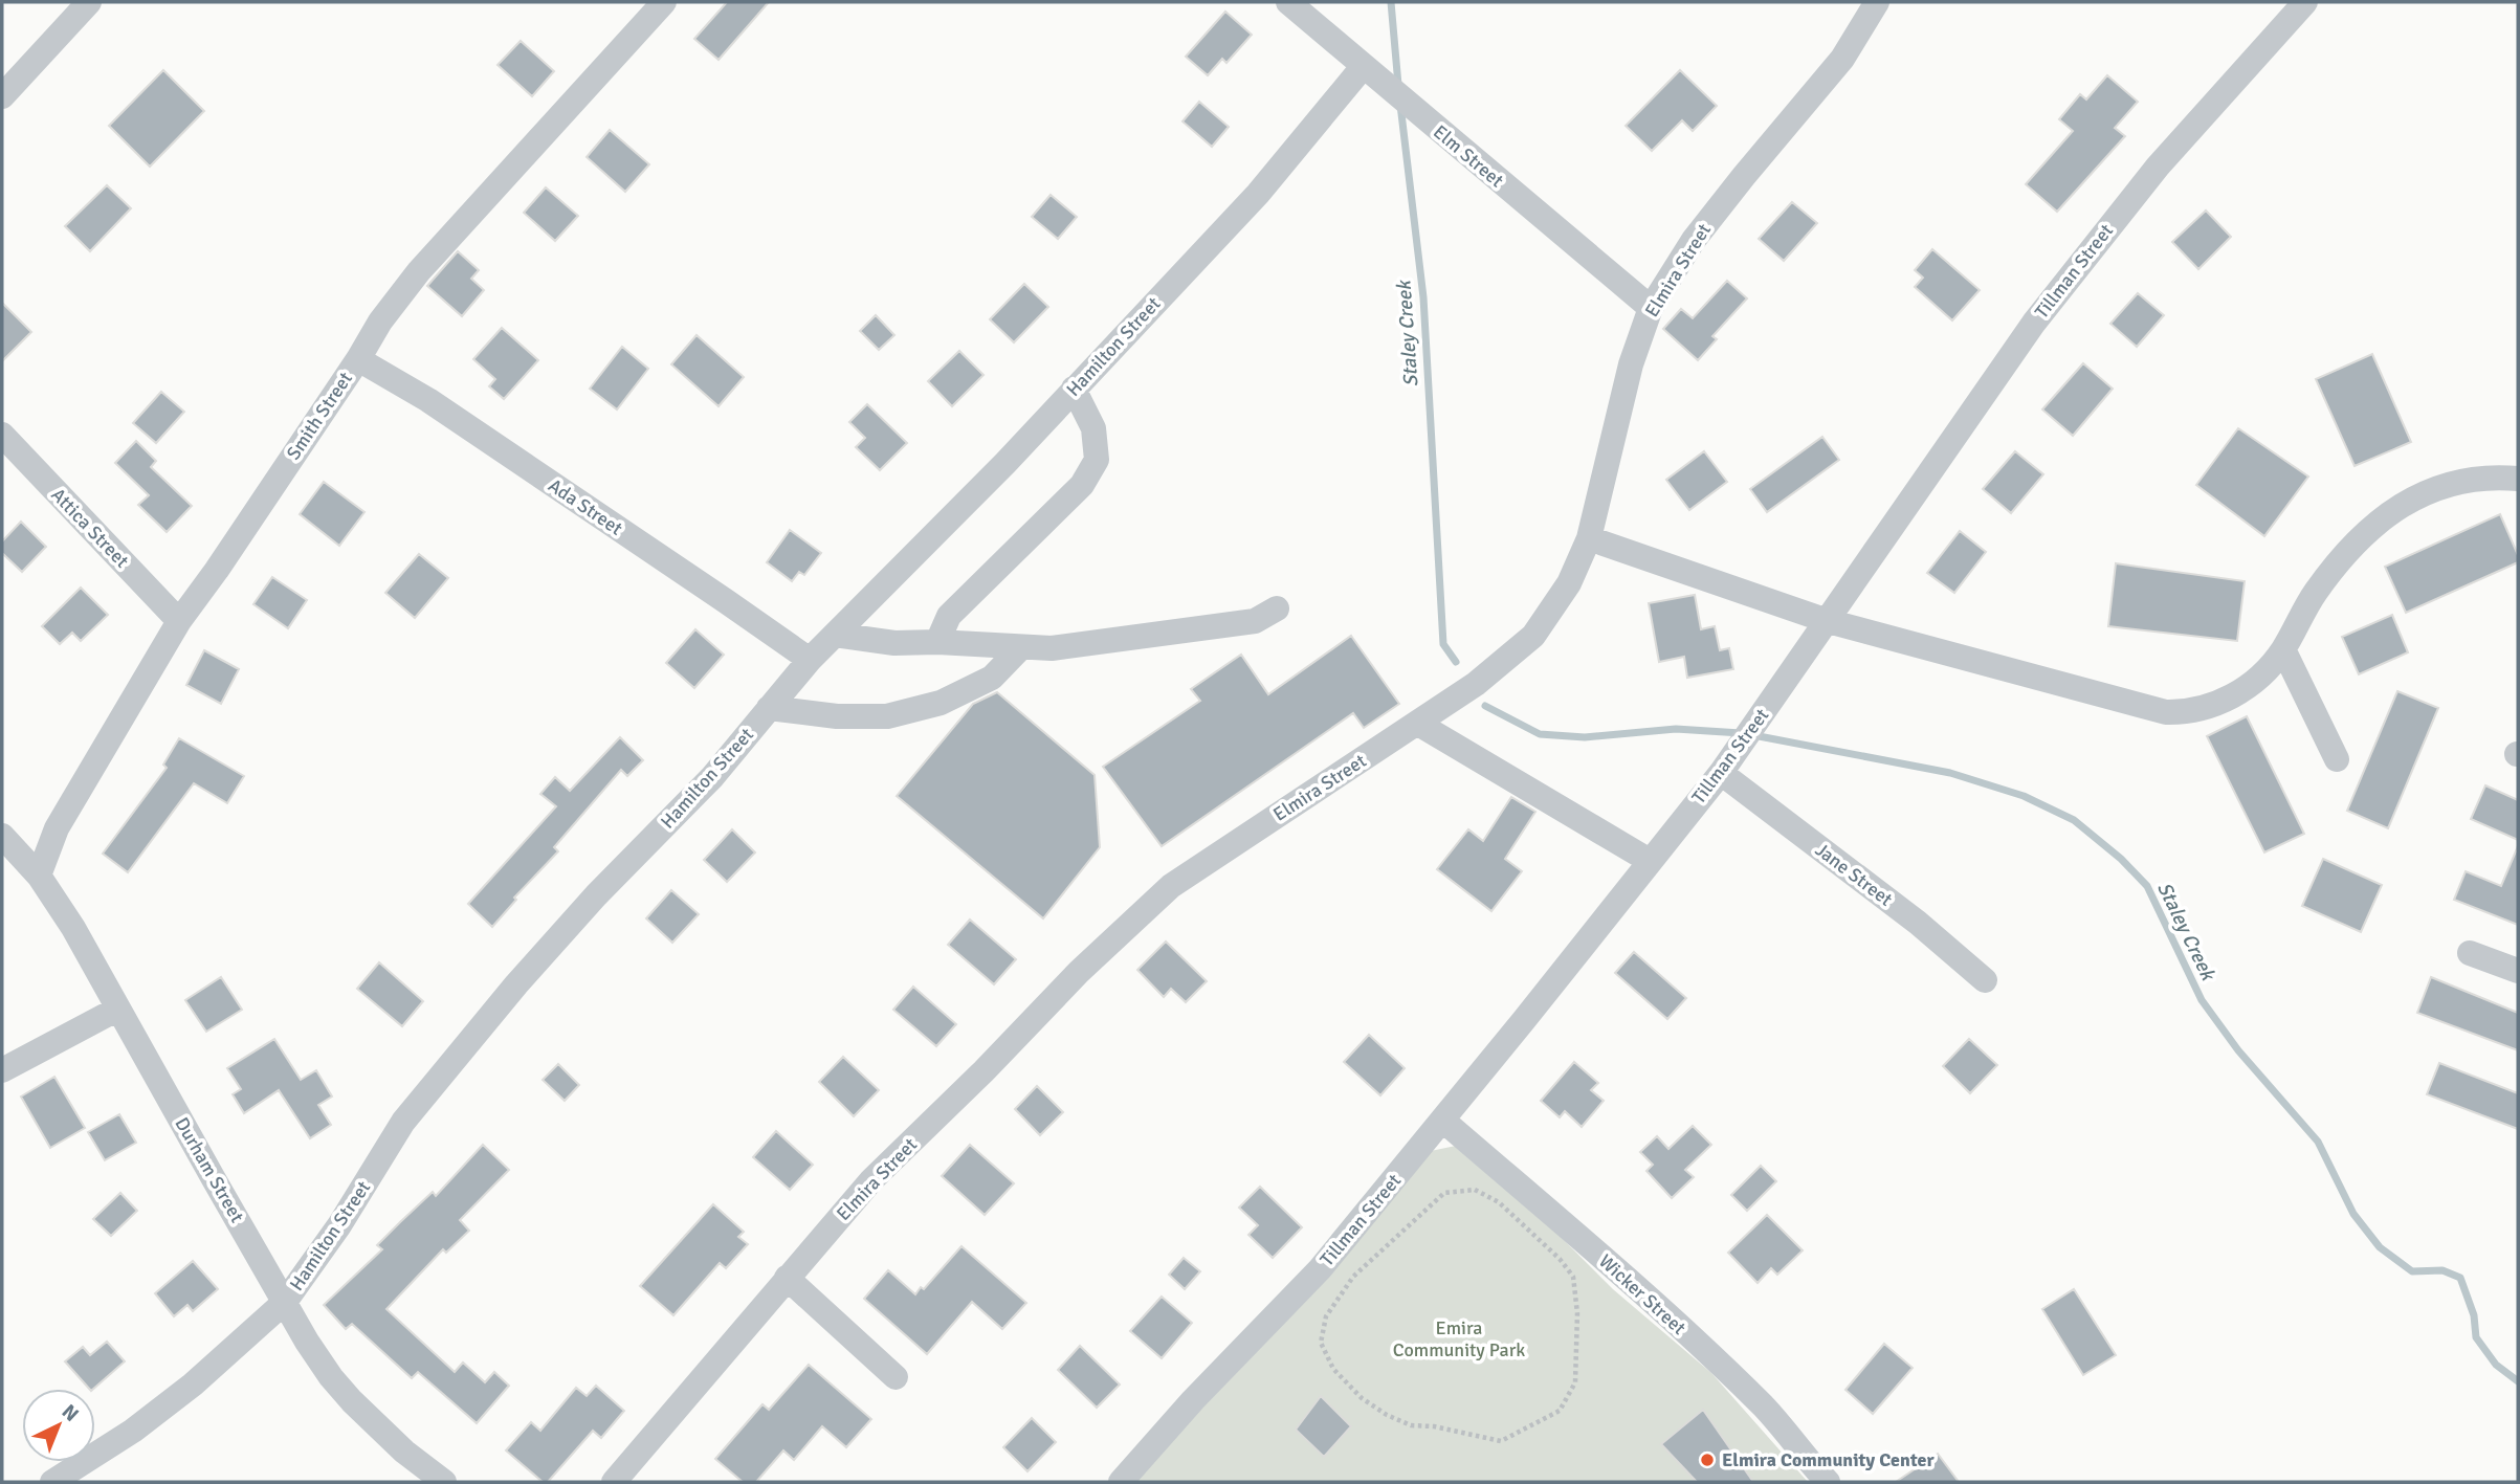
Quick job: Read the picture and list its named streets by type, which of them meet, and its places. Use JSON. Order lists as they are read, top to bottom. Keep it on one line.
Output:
{"streets":{"street":["Elm Street","Elmira Street","Tillman Street","Hamilton Street","Smith Street","Ada Street","Attica Street","Jane Street","Durham Street","Wicker Street"]},"crossings":[["Elm Street","Elmira Street"],["Elm Street","Hamilton Street"],["Tillman Street","Jane Street"],["Tillman Street","Wicker Street"],["Hamilton Street","Ada Street"],["Hamilton Street","Durham Street"],["Smith Street","Ada Street"],["Smith Street","Attica Street"],["Smith Street","Durham Street"]],"water":["Staley Creek"],"parks":["Emira Community Park"],"places":["Elmira Community Center"],"north":"top right"}
